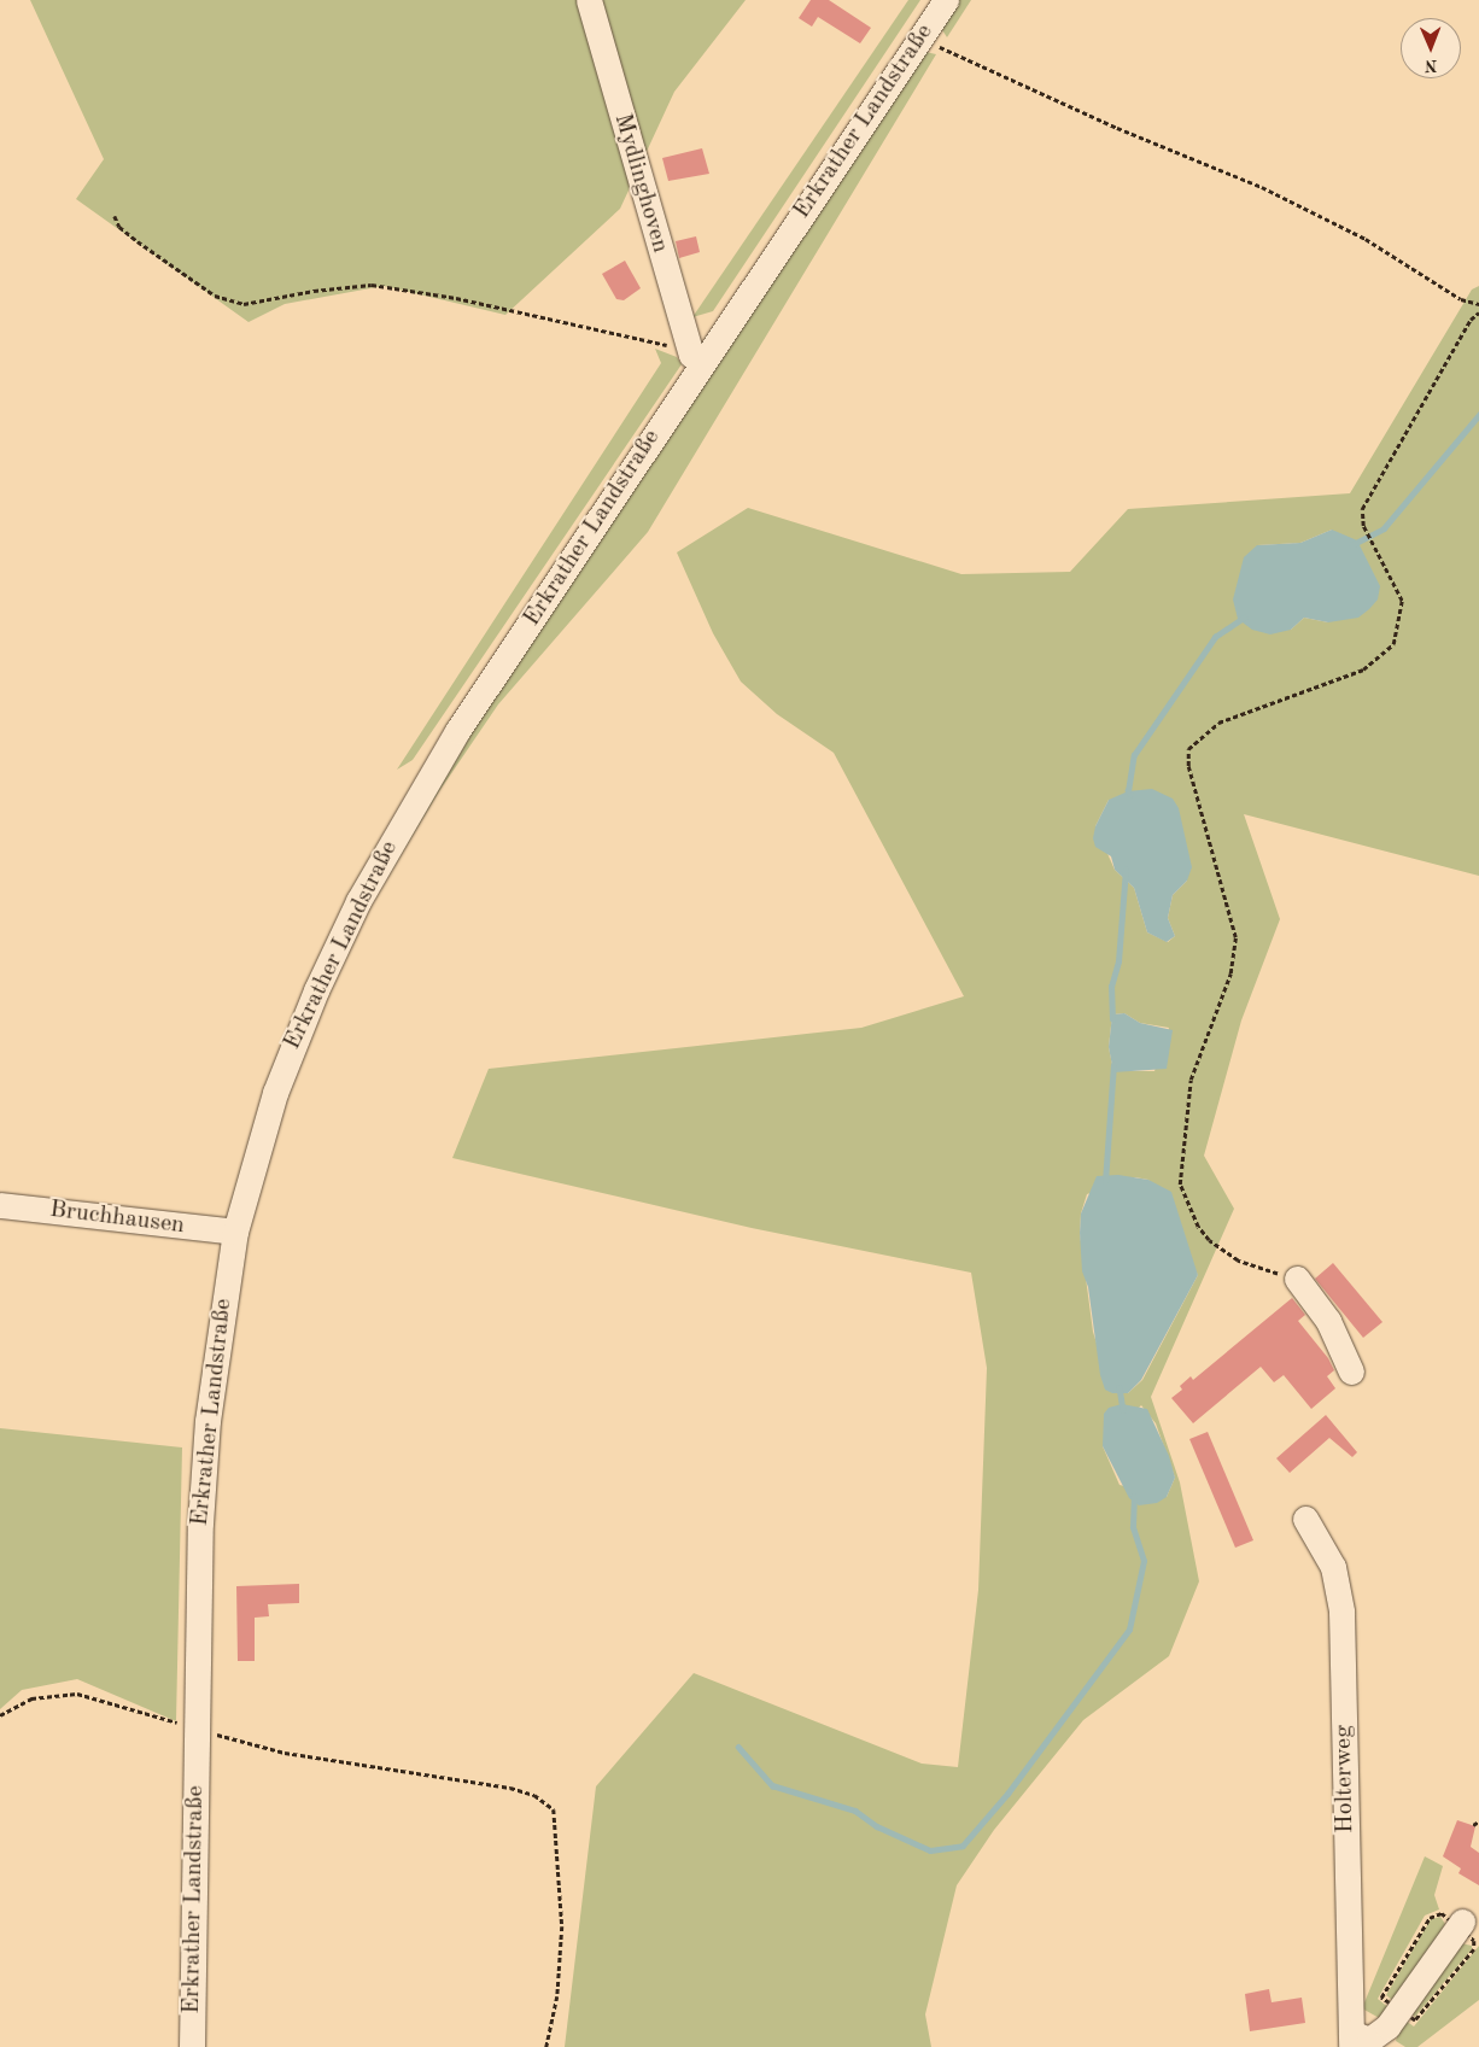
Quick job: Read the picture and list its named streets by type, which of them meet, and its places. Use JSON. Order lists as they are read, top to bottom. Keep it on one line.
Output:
{"streets":{"street":["Erkrather Landstraße","Mydlinghoven","Bruchhausen","Holterweg"]},"crossings":[["Erkrather Landstraße","Mydlinghoven"],["Erkrather Landstraße","Bruchhausen"]],"north":"bottom"}
